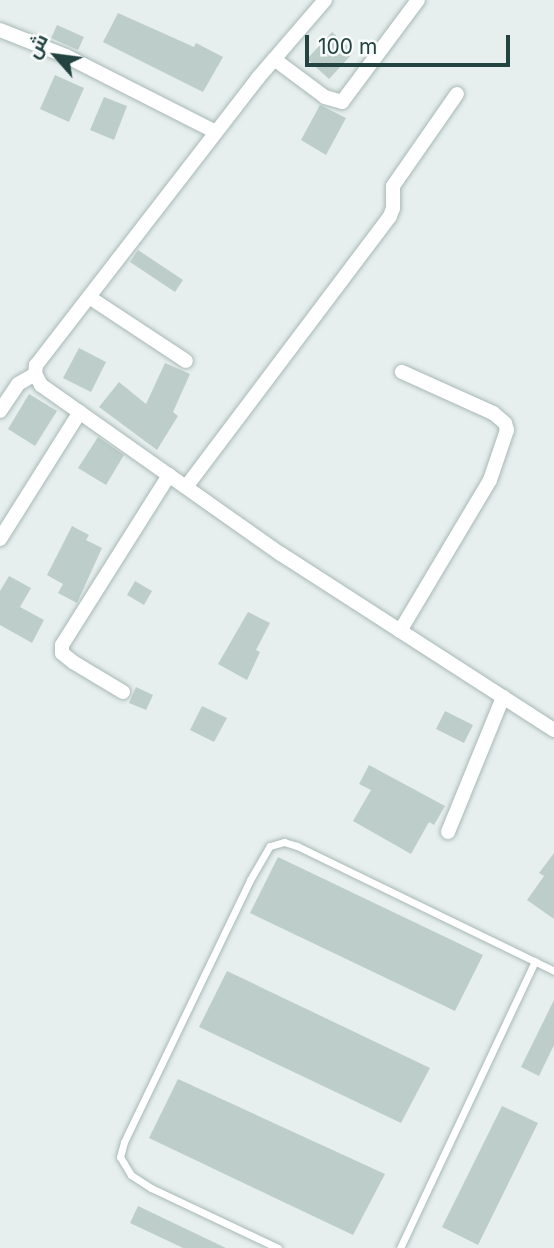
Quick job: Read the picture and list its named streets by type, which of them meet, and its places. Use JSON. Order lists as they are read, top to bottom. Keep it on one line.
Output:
{"scale_bar":"100 m","north":"top left"}
